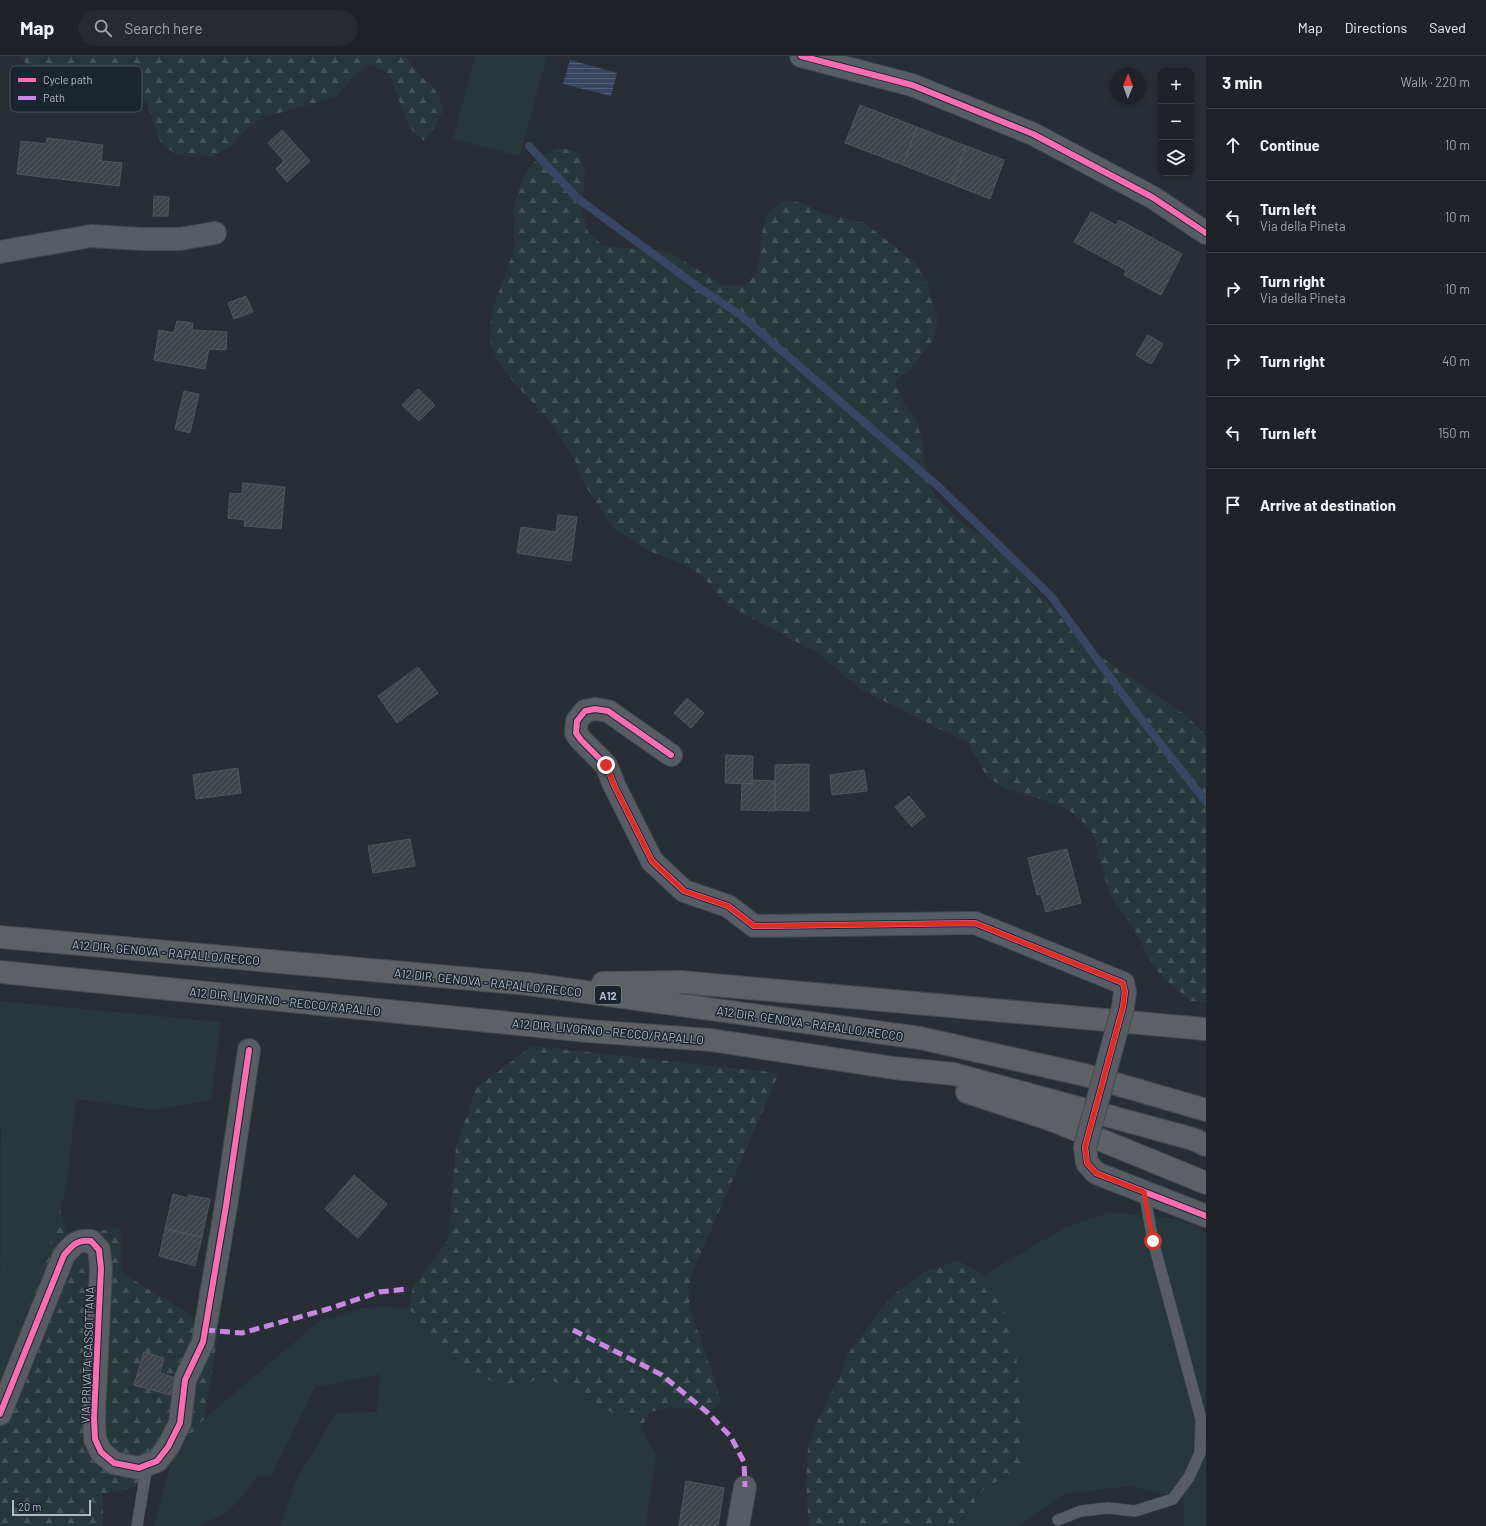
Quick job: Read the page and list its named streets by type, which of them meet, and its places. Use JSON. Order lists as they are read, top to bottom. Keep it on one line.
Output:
{"streets":{"highway":["A12 DIR. GENOVA - RAPALLO/RECCO","A12","A12 DIR. LIVORNO - RECCO/RAPALLO"],"street":["VIA PRIVATA CASSOTTANA"]},"legend":["Cycle path","Path"],"scale_bar":"20 m","north":"top","page":{"header":"Map","search":"Search here","nav":["Map","Directions","Saved"],"heading":["3 min","Walk · 220 m"],"map_buttons":["+","−"],"list":[["Continue","10 m"],["Turn left","Via della Pineta","10 m"],["Turn right","Via della Pineta","10 m"],["Turn right","40 m"],["Turn left","150 m"],"Arrive at destination"],"scale":"20 m"}}
